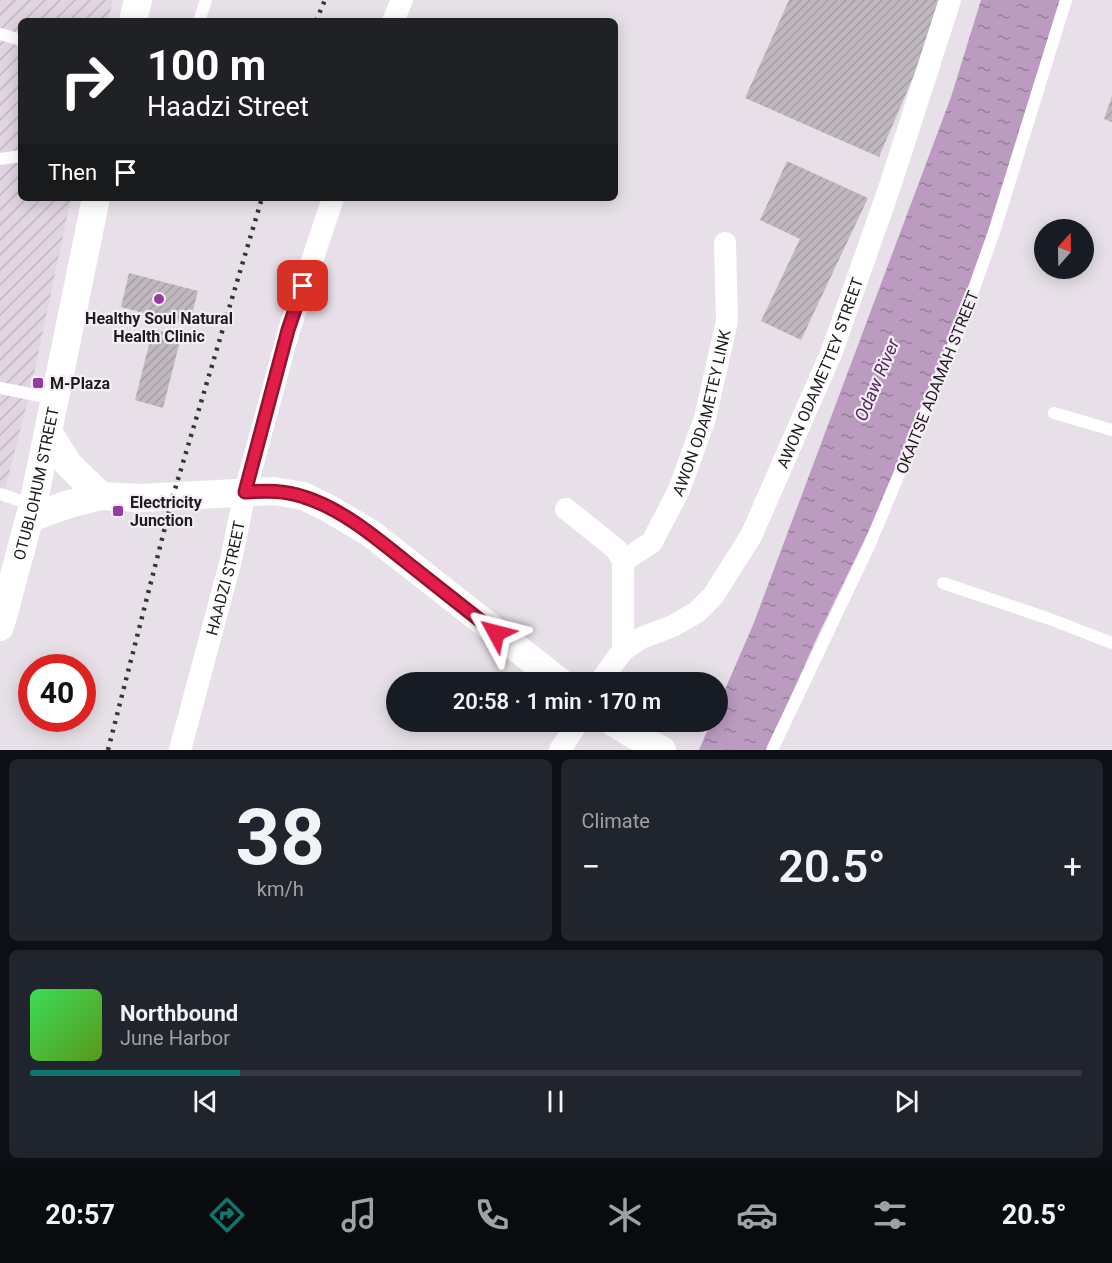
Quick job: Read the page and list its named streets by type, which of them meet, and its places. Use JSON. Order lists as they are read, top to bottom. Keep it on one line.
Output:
{"streets":{"street":["AWON ODAMETTEY STREET","AWON ODAMETEY LINK","OTUBLOHUM STREET","HAADZI STREET"],"lane":["OKAITSE ADAMAH STREET"]},"water":["Odaw River"],"places":{"other":["Healthy Soul Natural Health Clinic"],"transit":["M-Plaza","Electricity Junction"]},"north":"top","page":{"turn":["100 m","Haadzi Street"],"then":"Then","limit":"40","trip":"20:58 · 1 min · 170 m","tile":[["38","km/h"],"Climate"],"heat":["−","20.5°","+"],"song":["Northbound","June Harbor"],"tabs":["20:57","20.5°"]}}
